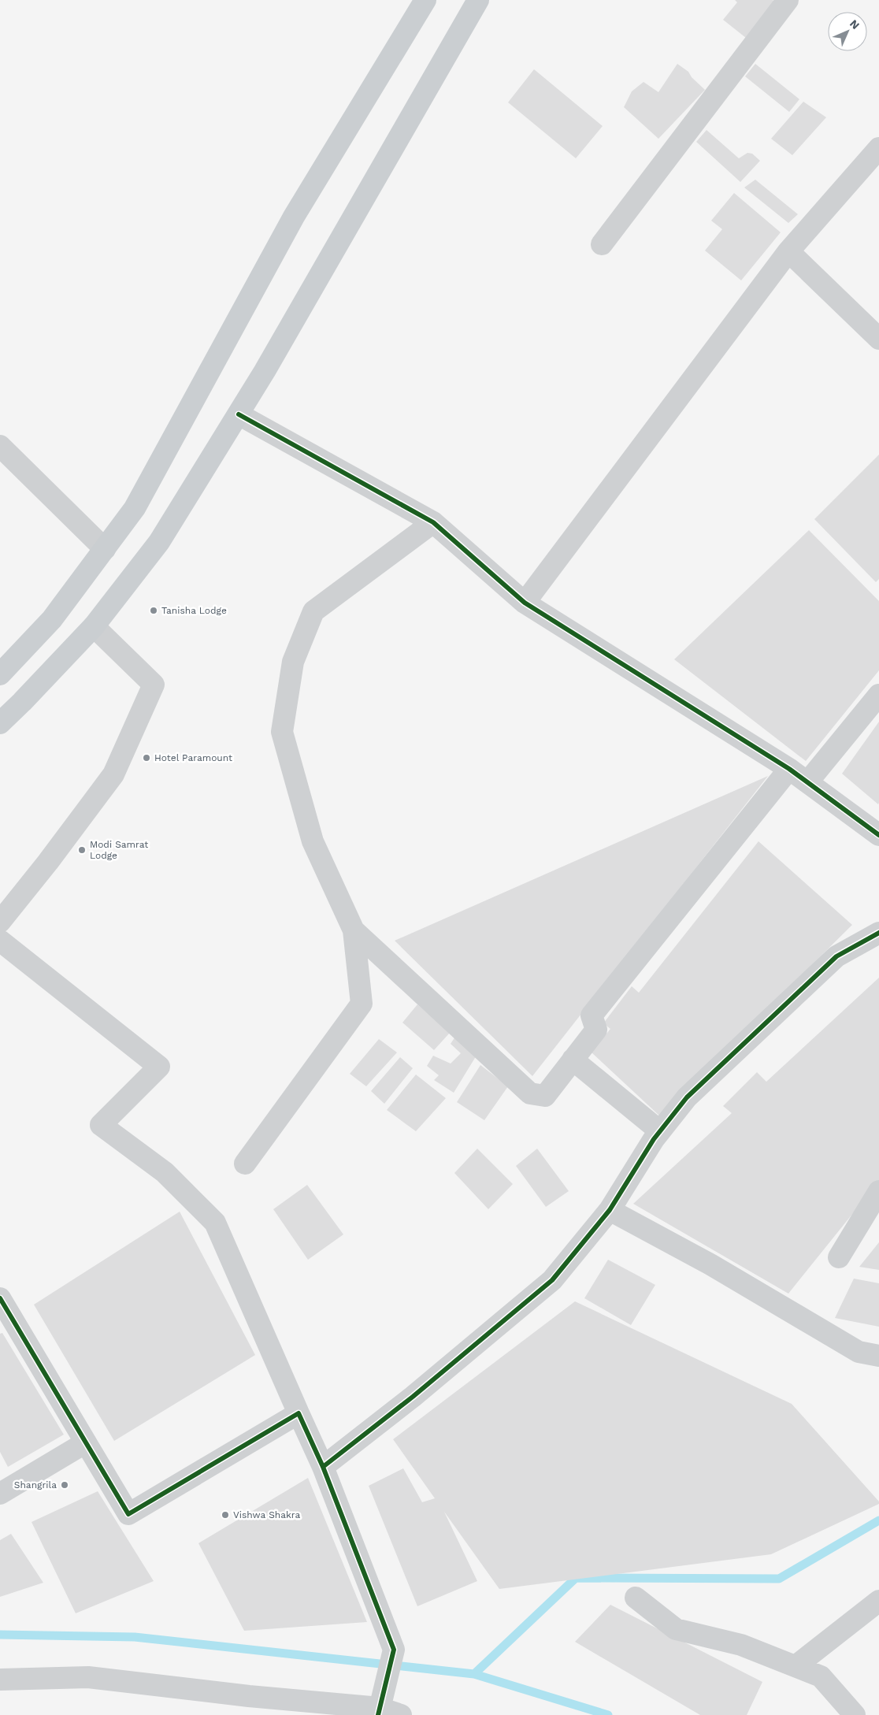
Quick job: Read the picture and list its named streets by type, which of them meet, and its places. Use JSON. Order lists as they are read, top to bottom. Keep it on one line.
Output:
{"places":["Tanisha Lodge","Hotel Paramount","Modi Samrat Lodge","Shangrila","Vishwa Shakra"],"north":"top right"}
